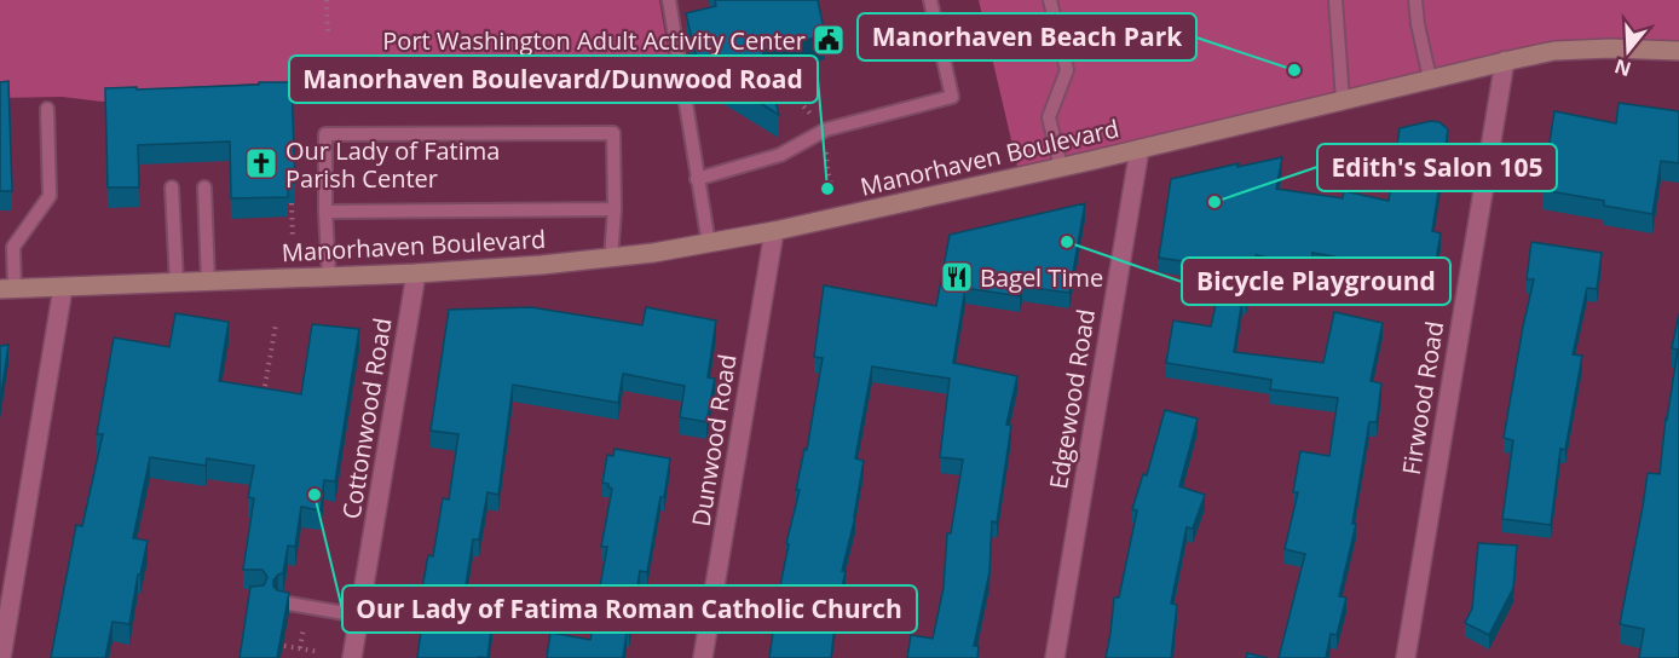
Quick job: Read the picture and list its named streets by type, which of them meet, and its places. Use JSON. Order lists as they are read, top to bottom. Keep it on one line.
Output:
{"streets":{"street":["Manorhaven Boulevard","Firwood Road","Edgewood Road","Cottonwood Road","Dunwood Road"]},"crossings":[["Manorhaven Boulevard","Firwood Road"],["Manorhaven Boulevard","Edgewood Road"],["Manorhaven Boulevard","Cottonwood Road"],["Manorhaven Boulevard","Dunwood Road"]],"places":{"public building":["Port Washington Adult Activity Center"],"other":["Manorhaven Beach Park","Manorhaven Boulevard/Dunwood Road","Edith's Salon 105","Bicycle Playground","Our Lady of Fatima Roman Catholic Church"],"church":["Our Lady of Fatima Parish Center"],"restaurant":["Bagel Time"]},"north":"bottom"}
